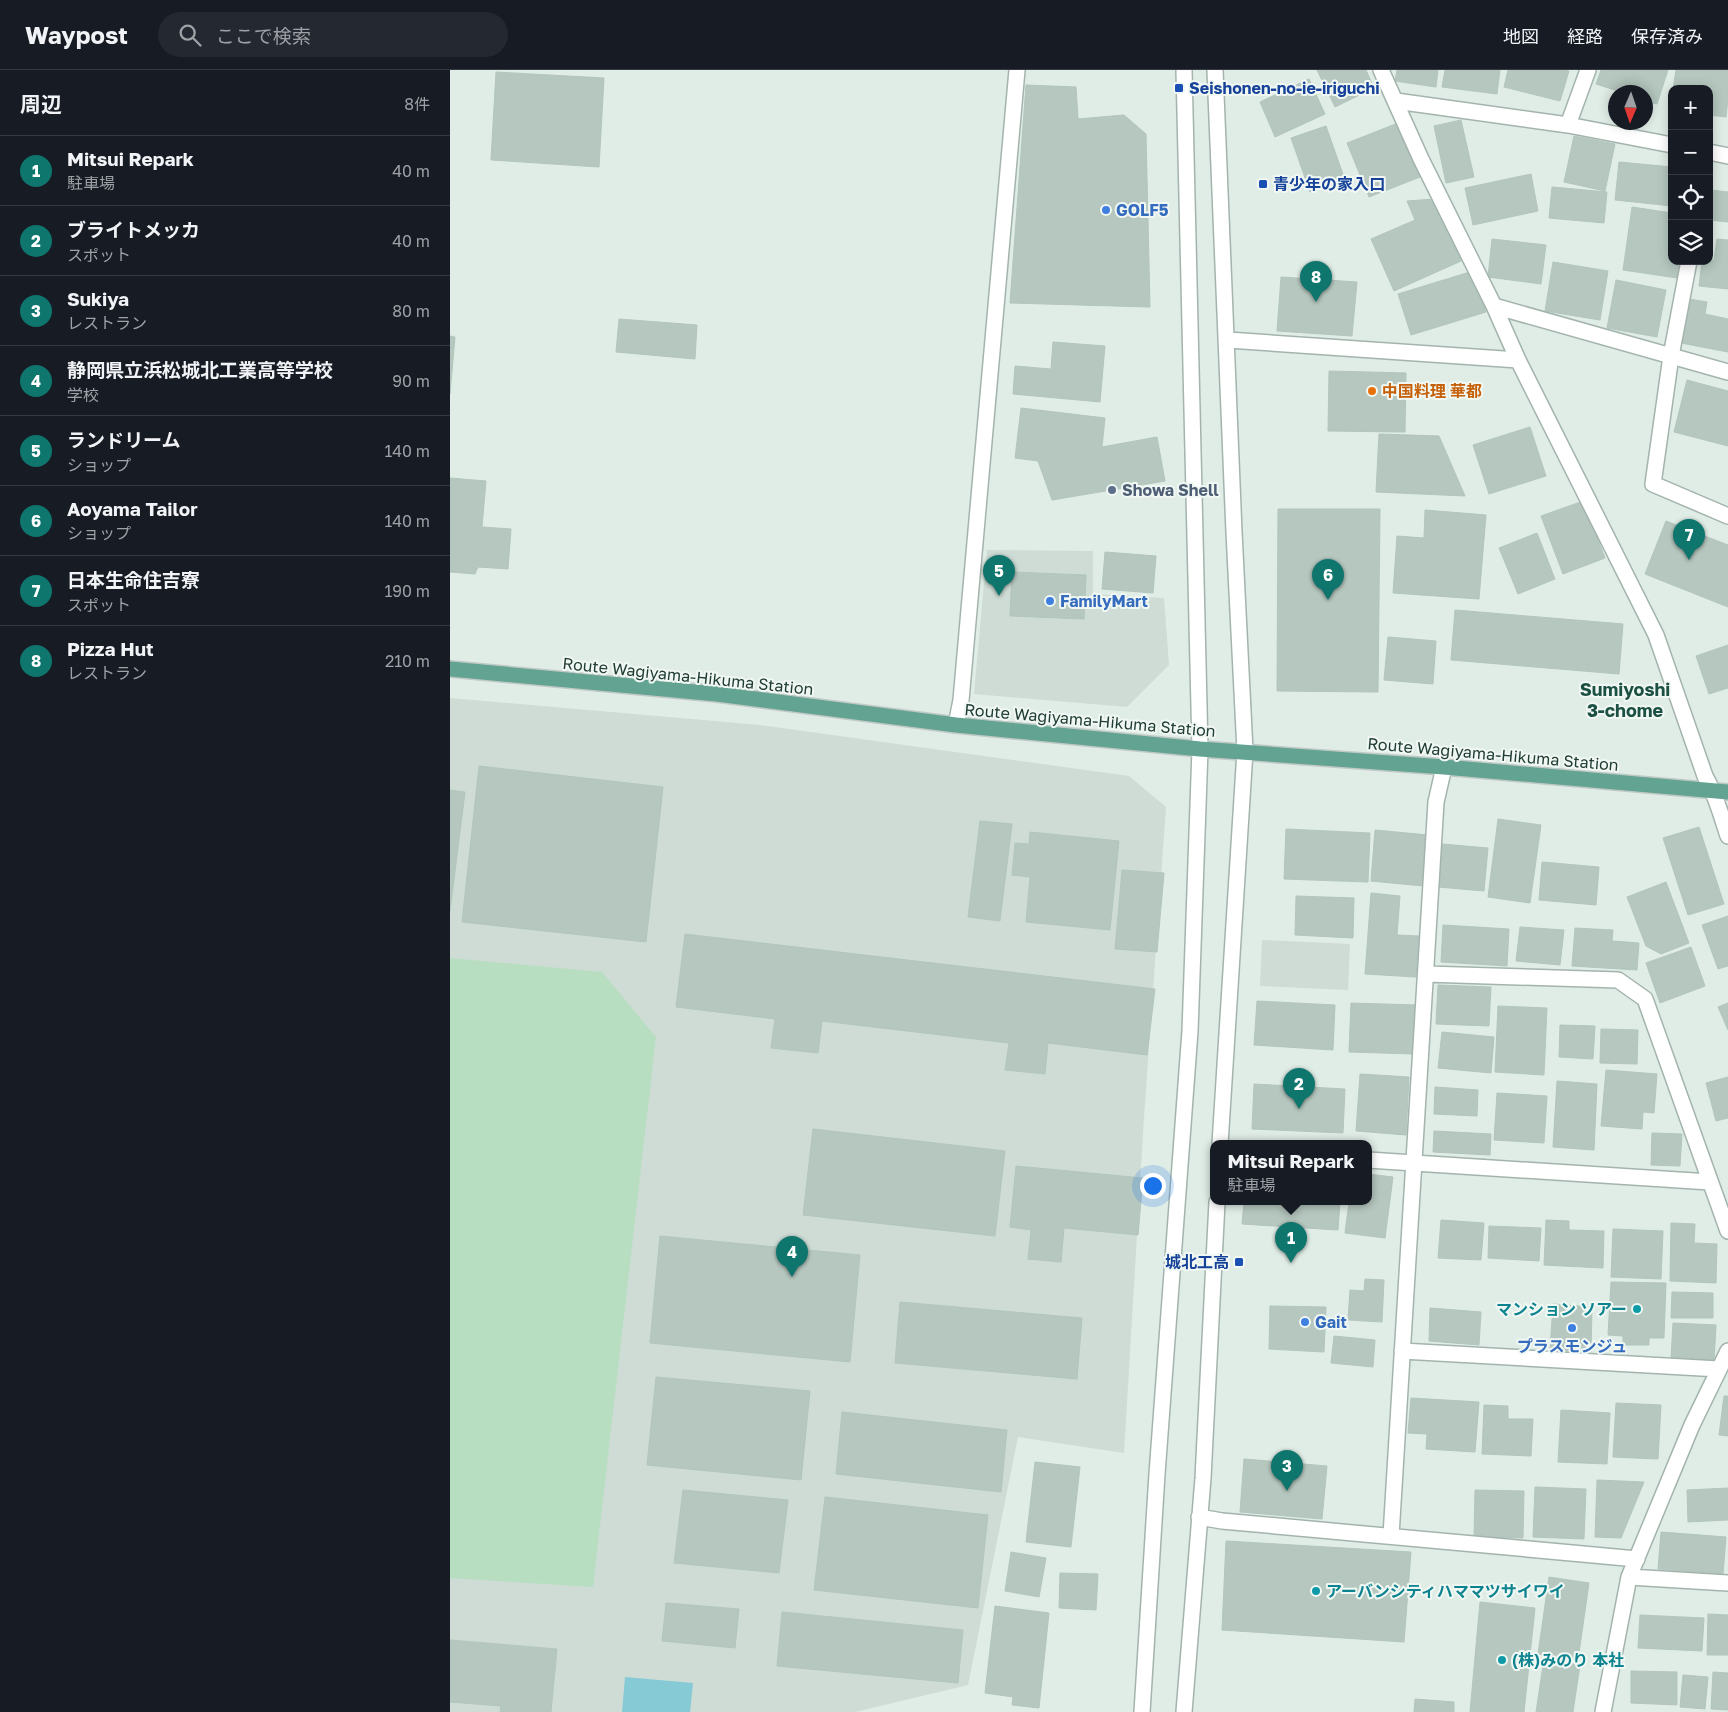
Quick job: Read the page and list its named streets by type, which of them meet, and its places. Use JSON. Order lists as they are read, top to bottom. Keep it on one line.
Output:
{"streets":{"main road":["Route Wagiyama-Hikuma Station"]},"districts":["Sumiyoshi 3-chome"],"places":{"transit":["Seishonen-no-ie-iriguchi","青少年の家入口","城北工高"],"other":["GOLF5","中国料理 華都","Showa Shell","FamilyMart","マンション ソアー","Gait","プラスモンジュ","アーバンシティハママツサイワイ","(株)みのり 本社"]},"north":"bottom","page":{"header":"Waypost","search":"ここで検索","nav":["地図","経路","保存済み"],"heading":["周辺","8件"],"map_buttons":["+","−"],"list":[{"mark":"1","name":"Mitsui Repark","note":"駐車場","value":"40 m"},{"mark":"2","name":"ブライトメッカ","note":"スポット","value":"40 m"},{"mark":"3","name":"Sukiya","note":"レストラン","value":"80 m"},{"mark":"4","name":"静岡県立浜松城北工業高等学校","note":"学校","value":"90 m"},{"mark":"5","name":"ランドリーム","note":"ショップ","value":"140 m"},{"mark":"6","name":"Aoyama Tailor","note":"ショップ","value":"140 m"},{"mark":"7","name":"日本生命住吉寮","note":"スポット","value":"190 m"},{"mark":"8","name":"Pizza Hut","note":"レストラン","value":"210 m"}],"pins":["8","7","5","6","2","1","4","3"],"popup":["Mitsui Repark","駐車場"]}}
